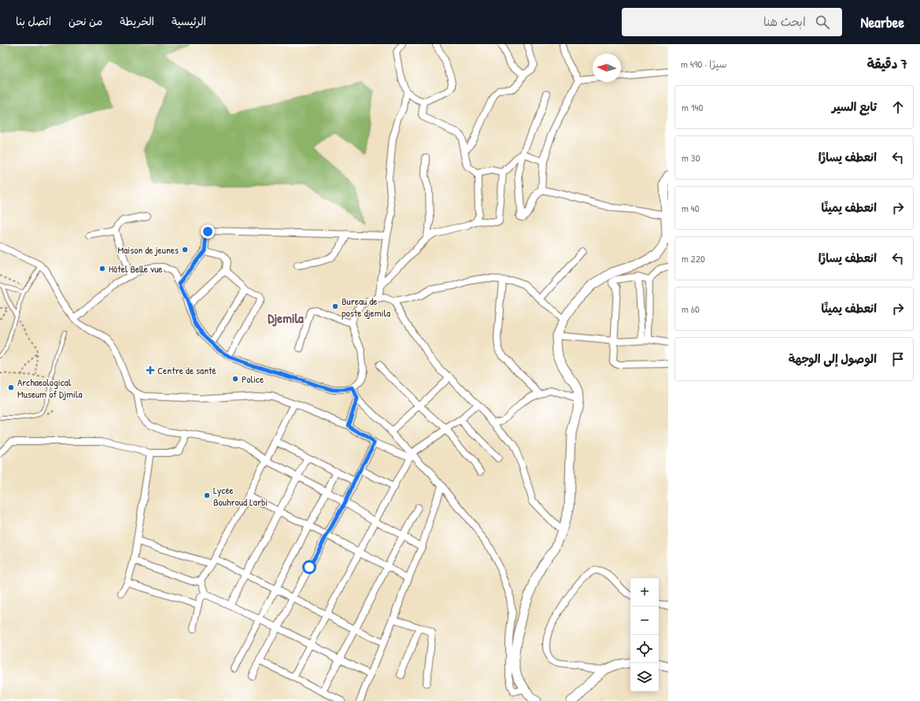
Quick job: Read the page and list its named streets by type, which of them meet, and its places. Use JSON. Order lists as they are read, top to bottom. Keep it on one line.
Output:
{"districts":["Djemila"],"places":{"other":["Maison de jeunes","Hôtel Belle vue","Bureau de poste djemila","Police","Archaeological Museum of Djmila","Lycée Bouhroud Larbi"],"health":["Centre de santé"]},"north":"left","page":{"header":"Nearbee","search":"ابحث هنا","nav":["الرئيسية","الخريطة","من نحن","اتصل بنا"],"heading":["7 دقيقة","سيرًا · 490 m"],"list":[["تابع السير","140 m"],["انعطف يسارًا","30 m"],["انعطف يمينًا","40 m"],["انعطف يسارًا","220 m"],["انعطف يمينًا","60 m"],"الوصول إلى الوجهة"],"map_buttons":["+","−"]}}
